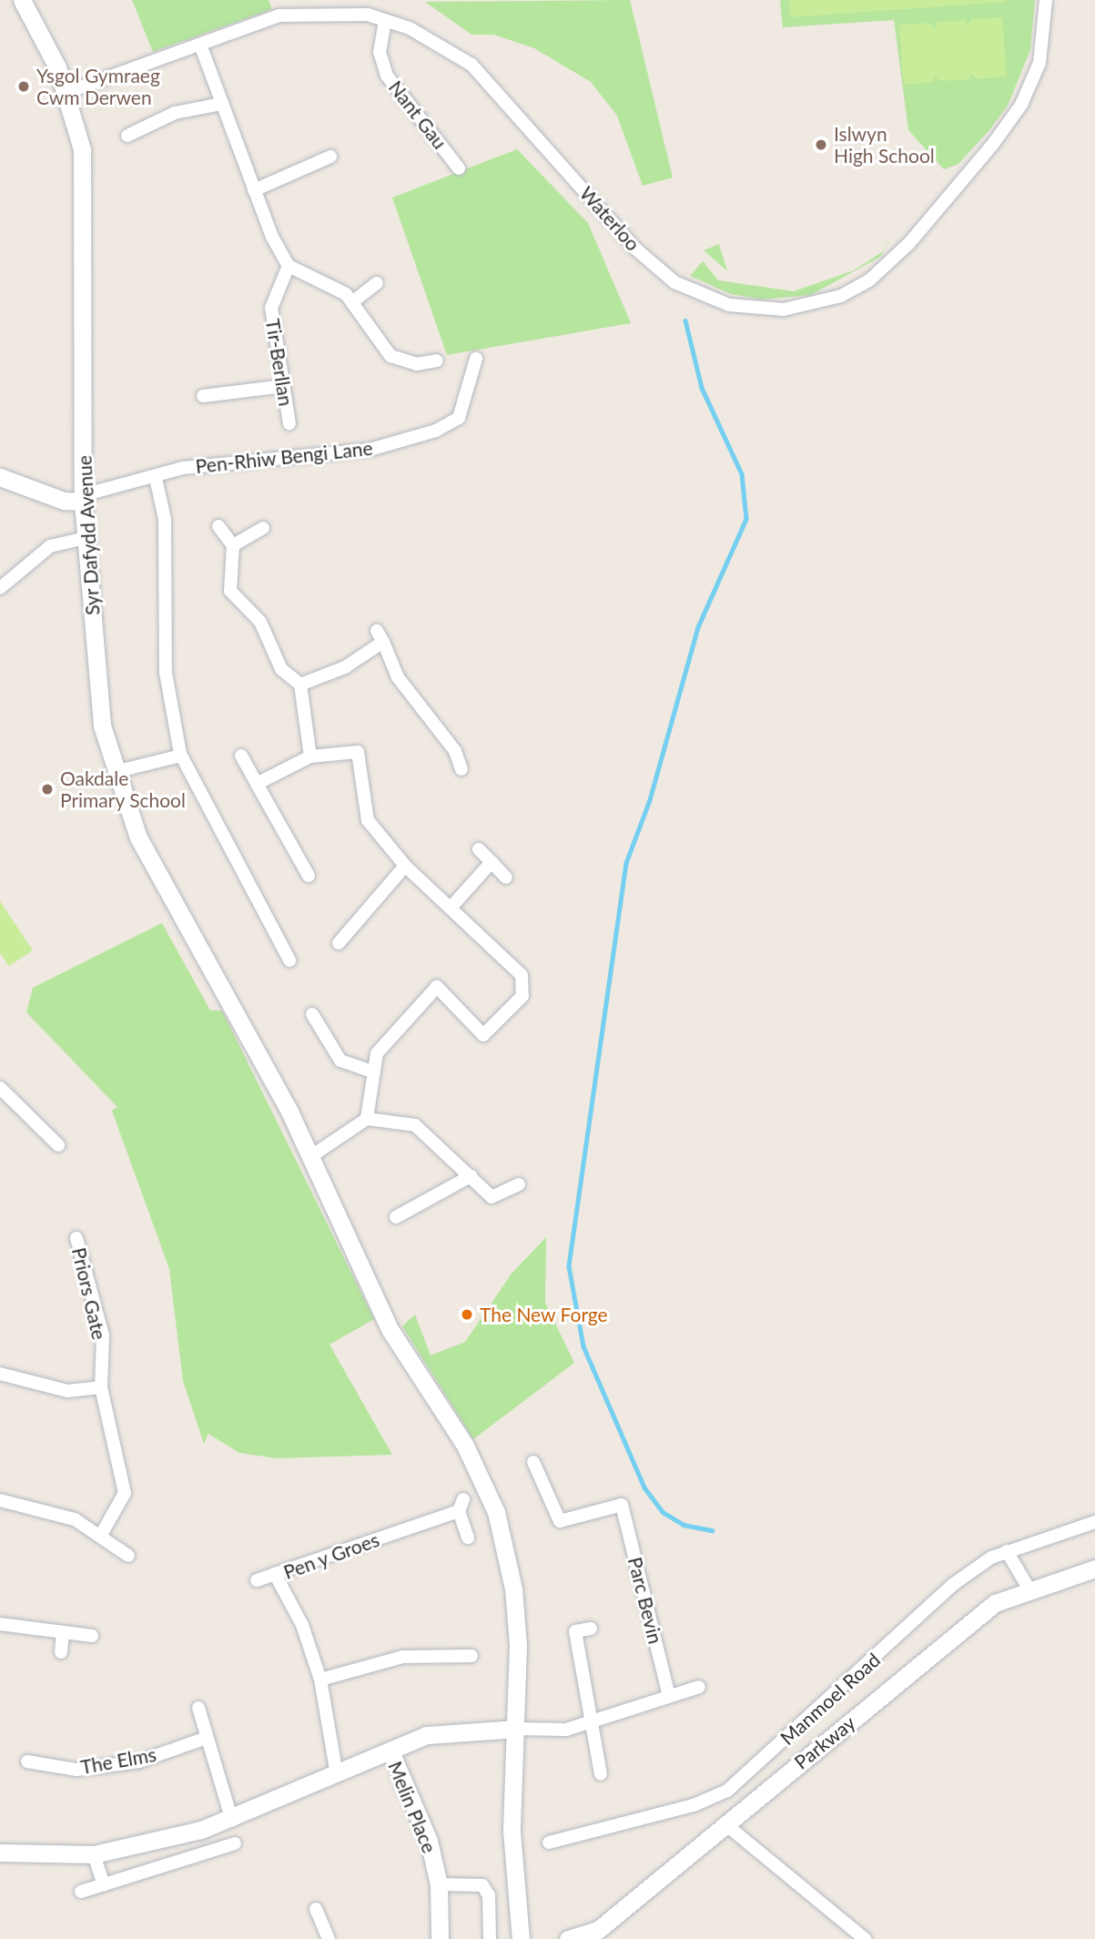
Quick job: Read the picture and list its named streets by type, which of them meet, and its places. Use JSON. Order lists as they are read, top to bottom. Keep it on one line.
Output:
{"streets":{"street":["Nant Gau","Waterloo","Tir-Berllan","Pen-Rhiw Bengi Lane","Syr Dafydd Avenue","Priors Gate","Pen y Groes","Parc Bevin","Manmoel Road","Parkway","The Elms","Melin Place"]},"crossings":[["Nant Gau","Waterloo"],["Waterloo","Syr Dafydd Avenue"],["Pen-Rhiw Bengi Lane","Syr Dafydd Avenue"]],"places":["Ysgol Gymraeg Cwm Derwen","Islwyn High School","Oakdale Primary School","The New Forge"]}
